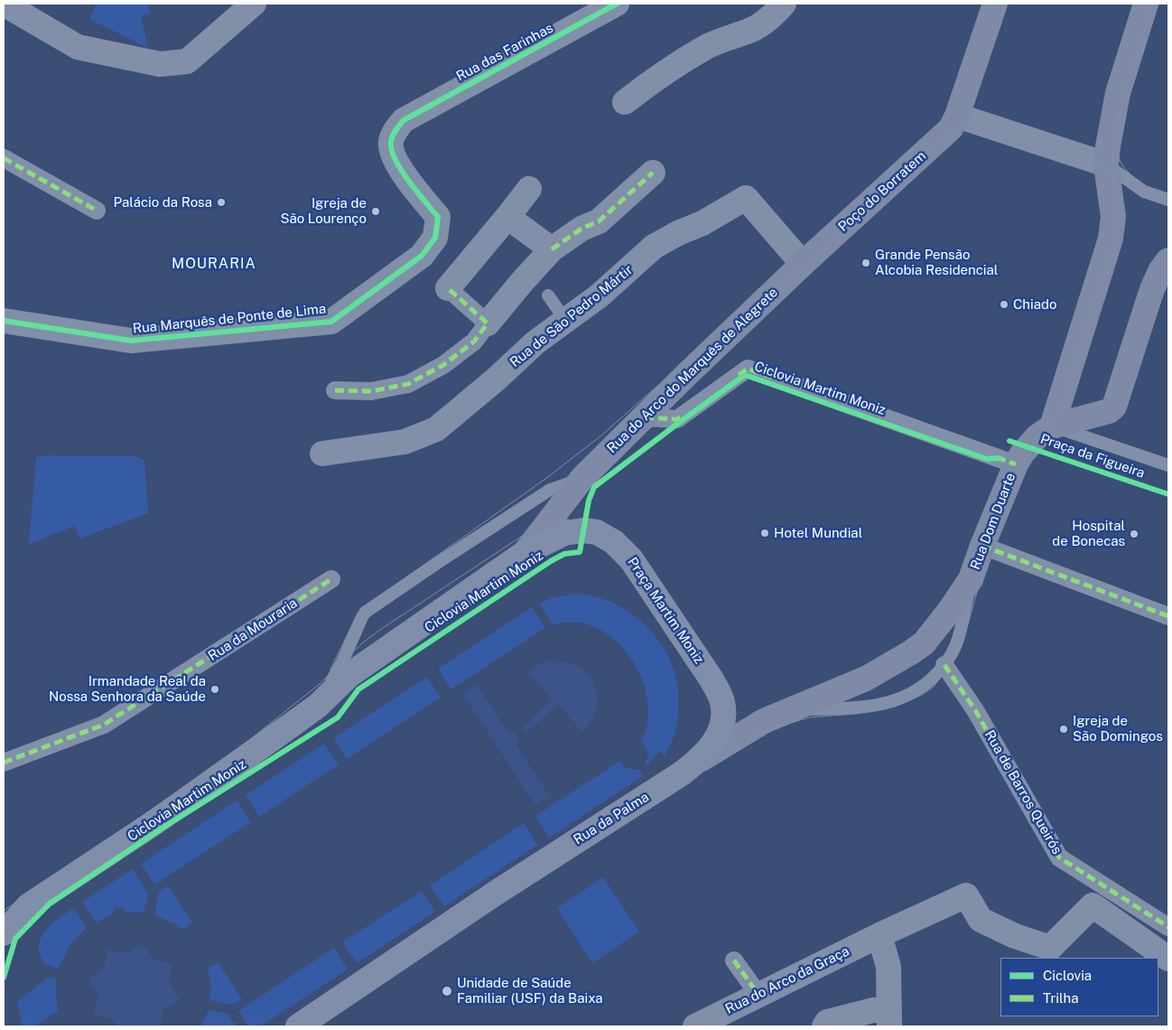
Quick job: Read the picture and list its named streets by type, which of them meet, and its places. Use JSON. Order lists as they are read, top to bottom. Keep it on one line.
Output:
{"streets":{"main road":["Poço do Borratem","Rua do Arco do Marquês de Alegrete","Praça da Figueira","Rua Dom Duarte","Praça Martim Moniz","Rua da Palma"],"street":["Rua das Farinhas","Rua de São Pedro Mártir","Rua Marquês de Ponte de Lima","Rua da Mouraria","Rua de Barros Queirós","Rua do Arco da Graça"],"cycle path":["Ciclovia Martim Moniz"]},"crossings":[["Rua das Farinhas","Rua Marquês de Ponte de Lima"],["Poço do Borratem","Rua de São Pedro Mártir"],["Poço do Borratem","Rua do Arco do Marquês de Alegrete"],["Rua de São Pedro Mártir","Rua do Arco do Marquês de Alegrete"],["Rua do Arco do Marquês de Alegrete","Praça Martim Moniz"],["Praça da Figueira","Rua Dom Duarte"],["Rua Dom Duarte","Rua de Barros Queirós"],["Rua Dom Duarte","Rua da Palma"],["Praça Martim Moniz","Rua da Palma"]],"districts":["MOURARIA"],"places":["Palácio da Rosa","Igreja de São Lourenço","Grande Pensão Alcobia Residencial","Chiado","Hotel Mundial","Hospital de Bonecas","Irmandade Real da Nossa Senhora da Saúde","Igreja de São Domingos","Unidade de Saúde Familiar (USF) da Baixa"],"legend":["Ciclovia","Trilha"]}
